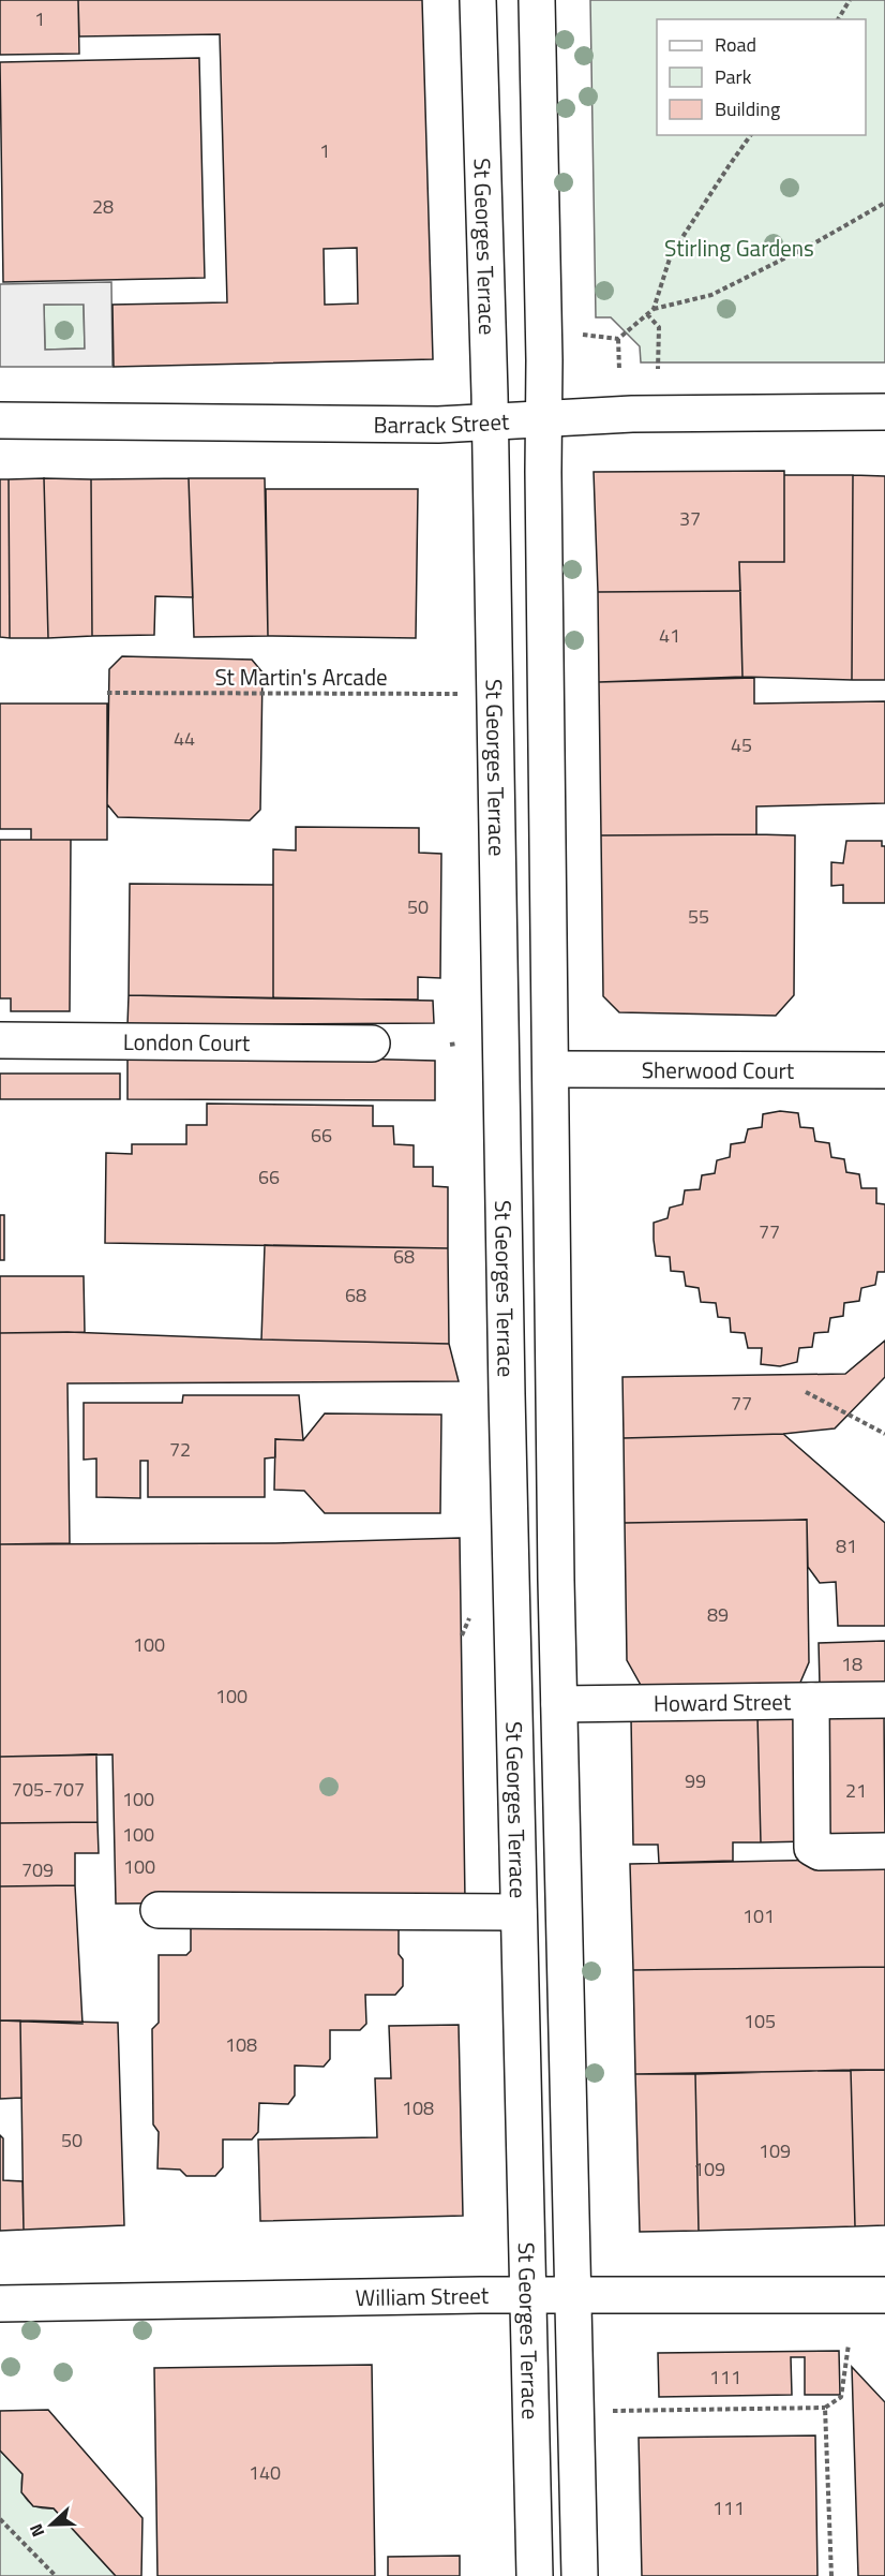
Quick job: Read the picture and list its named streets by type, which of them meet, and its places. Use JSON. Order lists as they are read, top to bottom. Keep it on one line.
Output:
{"streets":{"main road":["St Georges Terrace","Barrack Street","London Court","Sherwood Court","Howard Street","William Street"],"path":["St Martin's Arcade"]},"crossings":[["St Georges Terrace","Barrack Street"],["St Georges Terrace","St Martin's Arcade"],["St Georges Terrace","Sherwood Court"],["St Georges Terrace","Howard Street"],["St Georges Terrace","William Street"]],"parks":["Stirling Gardens"],"house_numbers":["1","1","28","37","41","44","45","50","55","66","66","77","68","68","77","72","81","89","100","18","100","99","705-707","21","100","100","100","709","101","105","108","108","50","109","109","111","140","111"],"legend":["Road","Park","Building"],"north":"left"}
